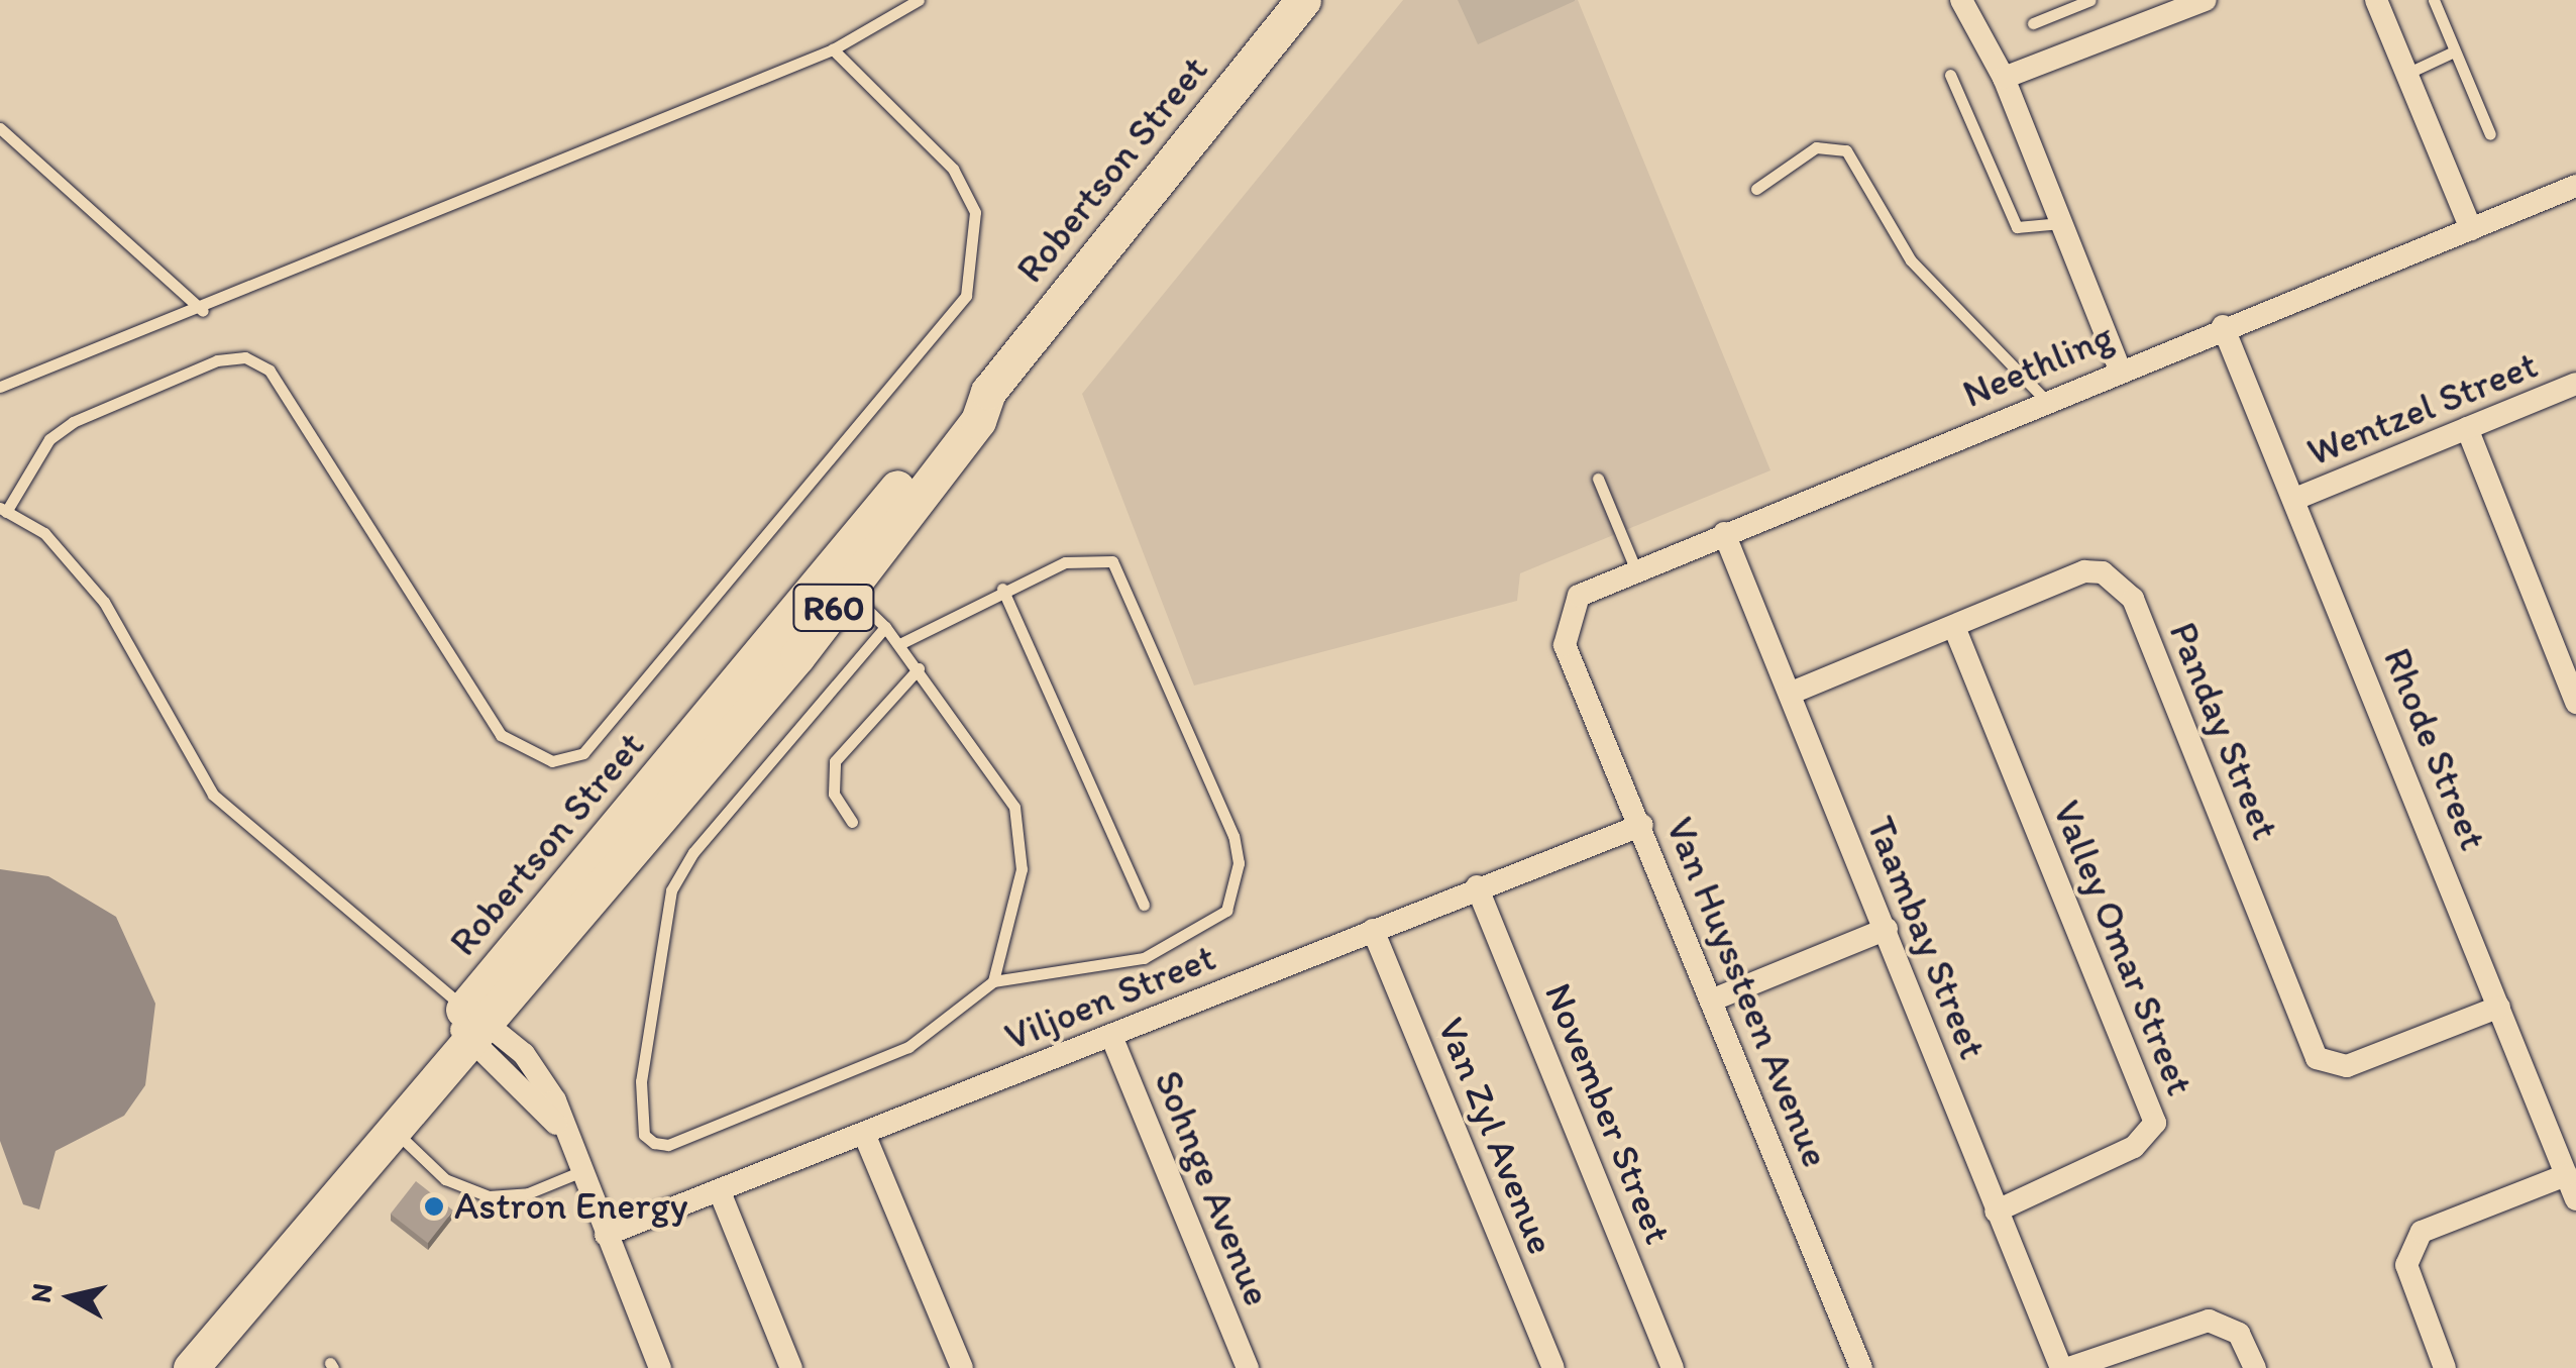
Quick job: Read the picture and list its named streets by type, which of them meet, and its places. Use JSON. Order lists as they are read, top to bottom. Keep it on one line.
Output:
{"streets":{"main road":["Robertson Street","R60"],"street":["Neethling","Wentzel Street","Panday Street","Rhode Street","Taambay Street","Valley Omar Street","Van Huyssteen Avenue","Viljoen Street","November Street","Van Zyl Avenue","Sohnge Avenue"]},"crossings":[["Neethling","Rhode Street"],["Neethling","Taambay Street"],["Neethling","Van Huyssteen Avenue"],["Wentzel Street","Rhode Street"],["Panday Street","Rhode Street"],["Panday Street","Taambay Street"],["Panday Street","Valley Omar Street"],["Taambay Street","Valley Omar Street"],["Van Huyssteen Avenue","Viljoen Street"],["Viljoen Street","November Street"],["Viljoen Street","Van Zyl Avenue"],["Viljoen Street","Sohnge Avenue"]],"places":["Astron Energy"],"north":"left"}
